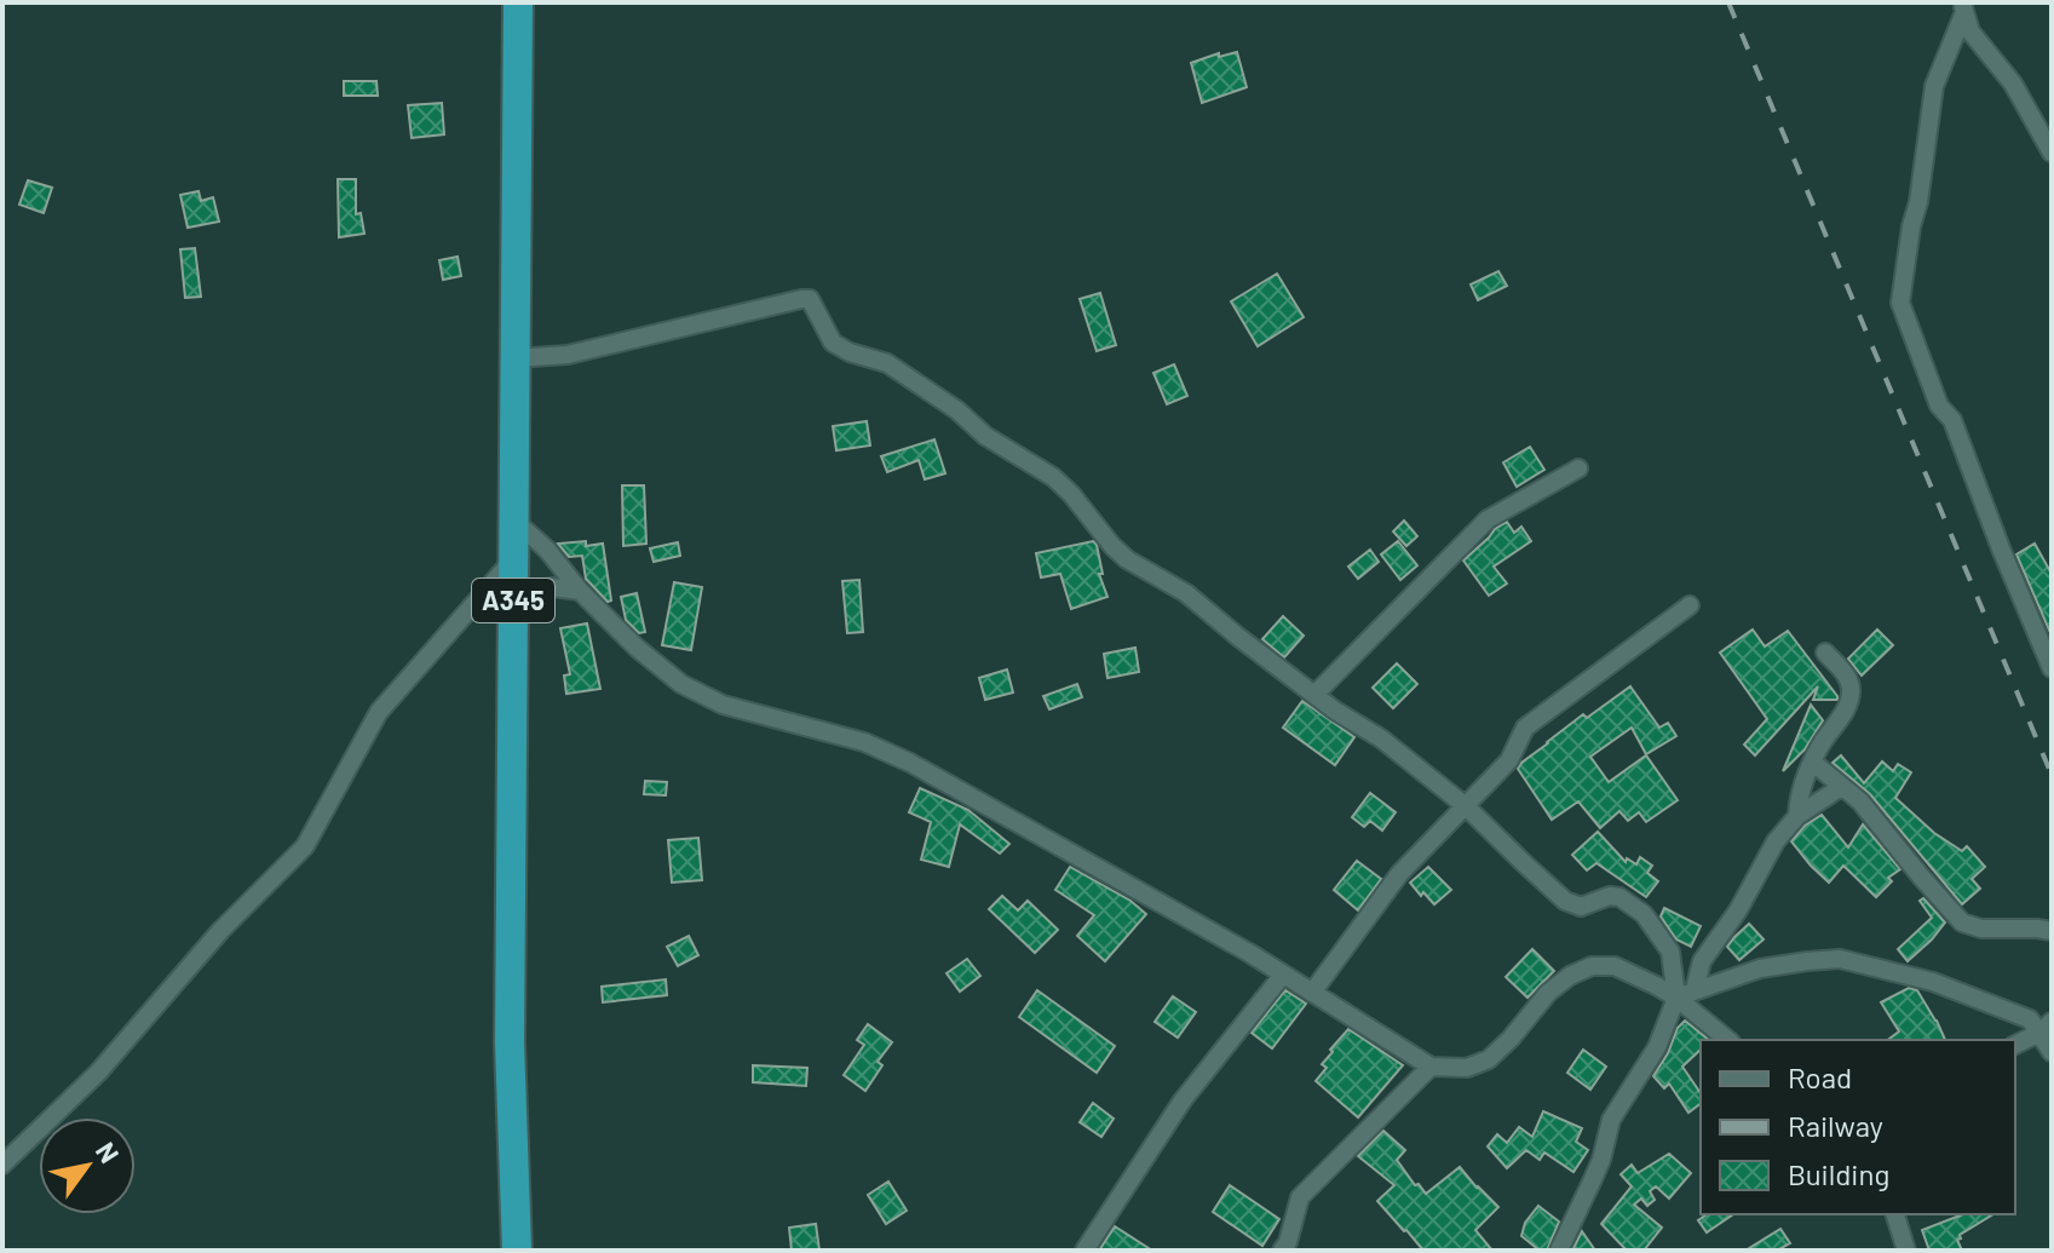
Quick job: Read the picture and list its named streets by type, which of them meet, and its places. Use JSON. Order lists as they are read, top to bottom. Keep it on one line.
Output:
{"streets":{"highway":["A345"]},"legend":["Road","Railway","Building"],"north":"top right"}
